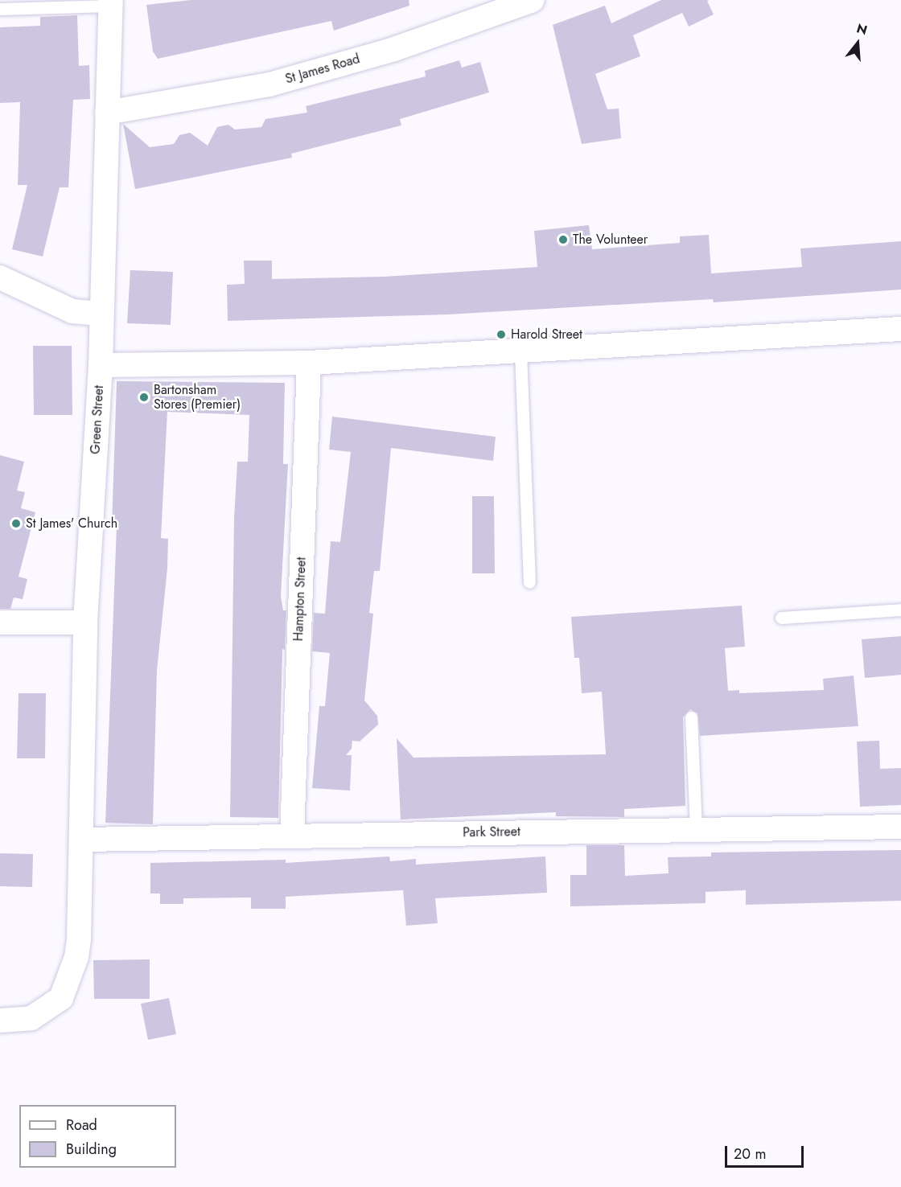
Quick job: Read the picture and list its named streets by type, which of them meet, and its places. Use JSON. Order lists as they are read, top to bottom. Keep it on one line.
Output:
{"streets":{"street":["St James Road","Green Street","Hampton Street","Park Street"]},"crossings":[["St James Road","Green Street"],["Green Street","Park Street"],["Hampton Street","Park Street"]],"places":["The Volunteer","Harold Street","Bartonsham Stores (Premier)","St James' Church"],"legend":["Road","Building"],"scale_bar":"20 m","north":"top"}
